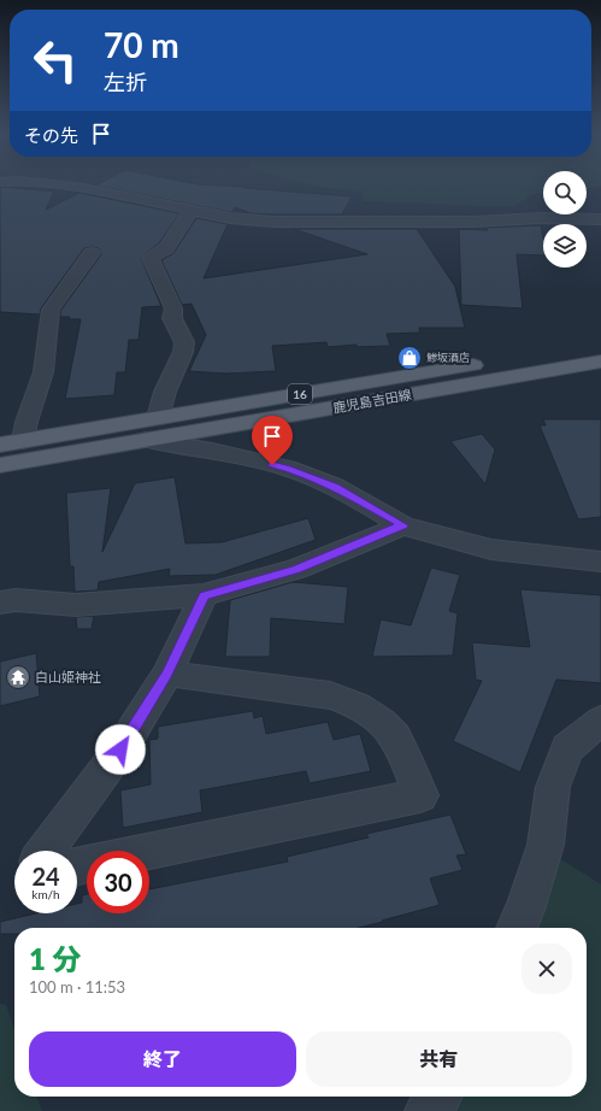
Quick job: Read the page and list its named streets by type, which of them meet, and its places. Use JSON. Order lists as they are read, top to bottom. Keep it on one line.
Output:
{"streets":{"main road":["16","鹿児島吉田線"]},"places":{"shop":["鯵坂酒店"],"temple":["白山姫神社"]},"page":{"turn":["70 m","左折"],"then":"その先","speed":"24 km/h","limit":"30","heading":["1 分","100 m · 11:53"],"buttons":["終了","共有"]}}
